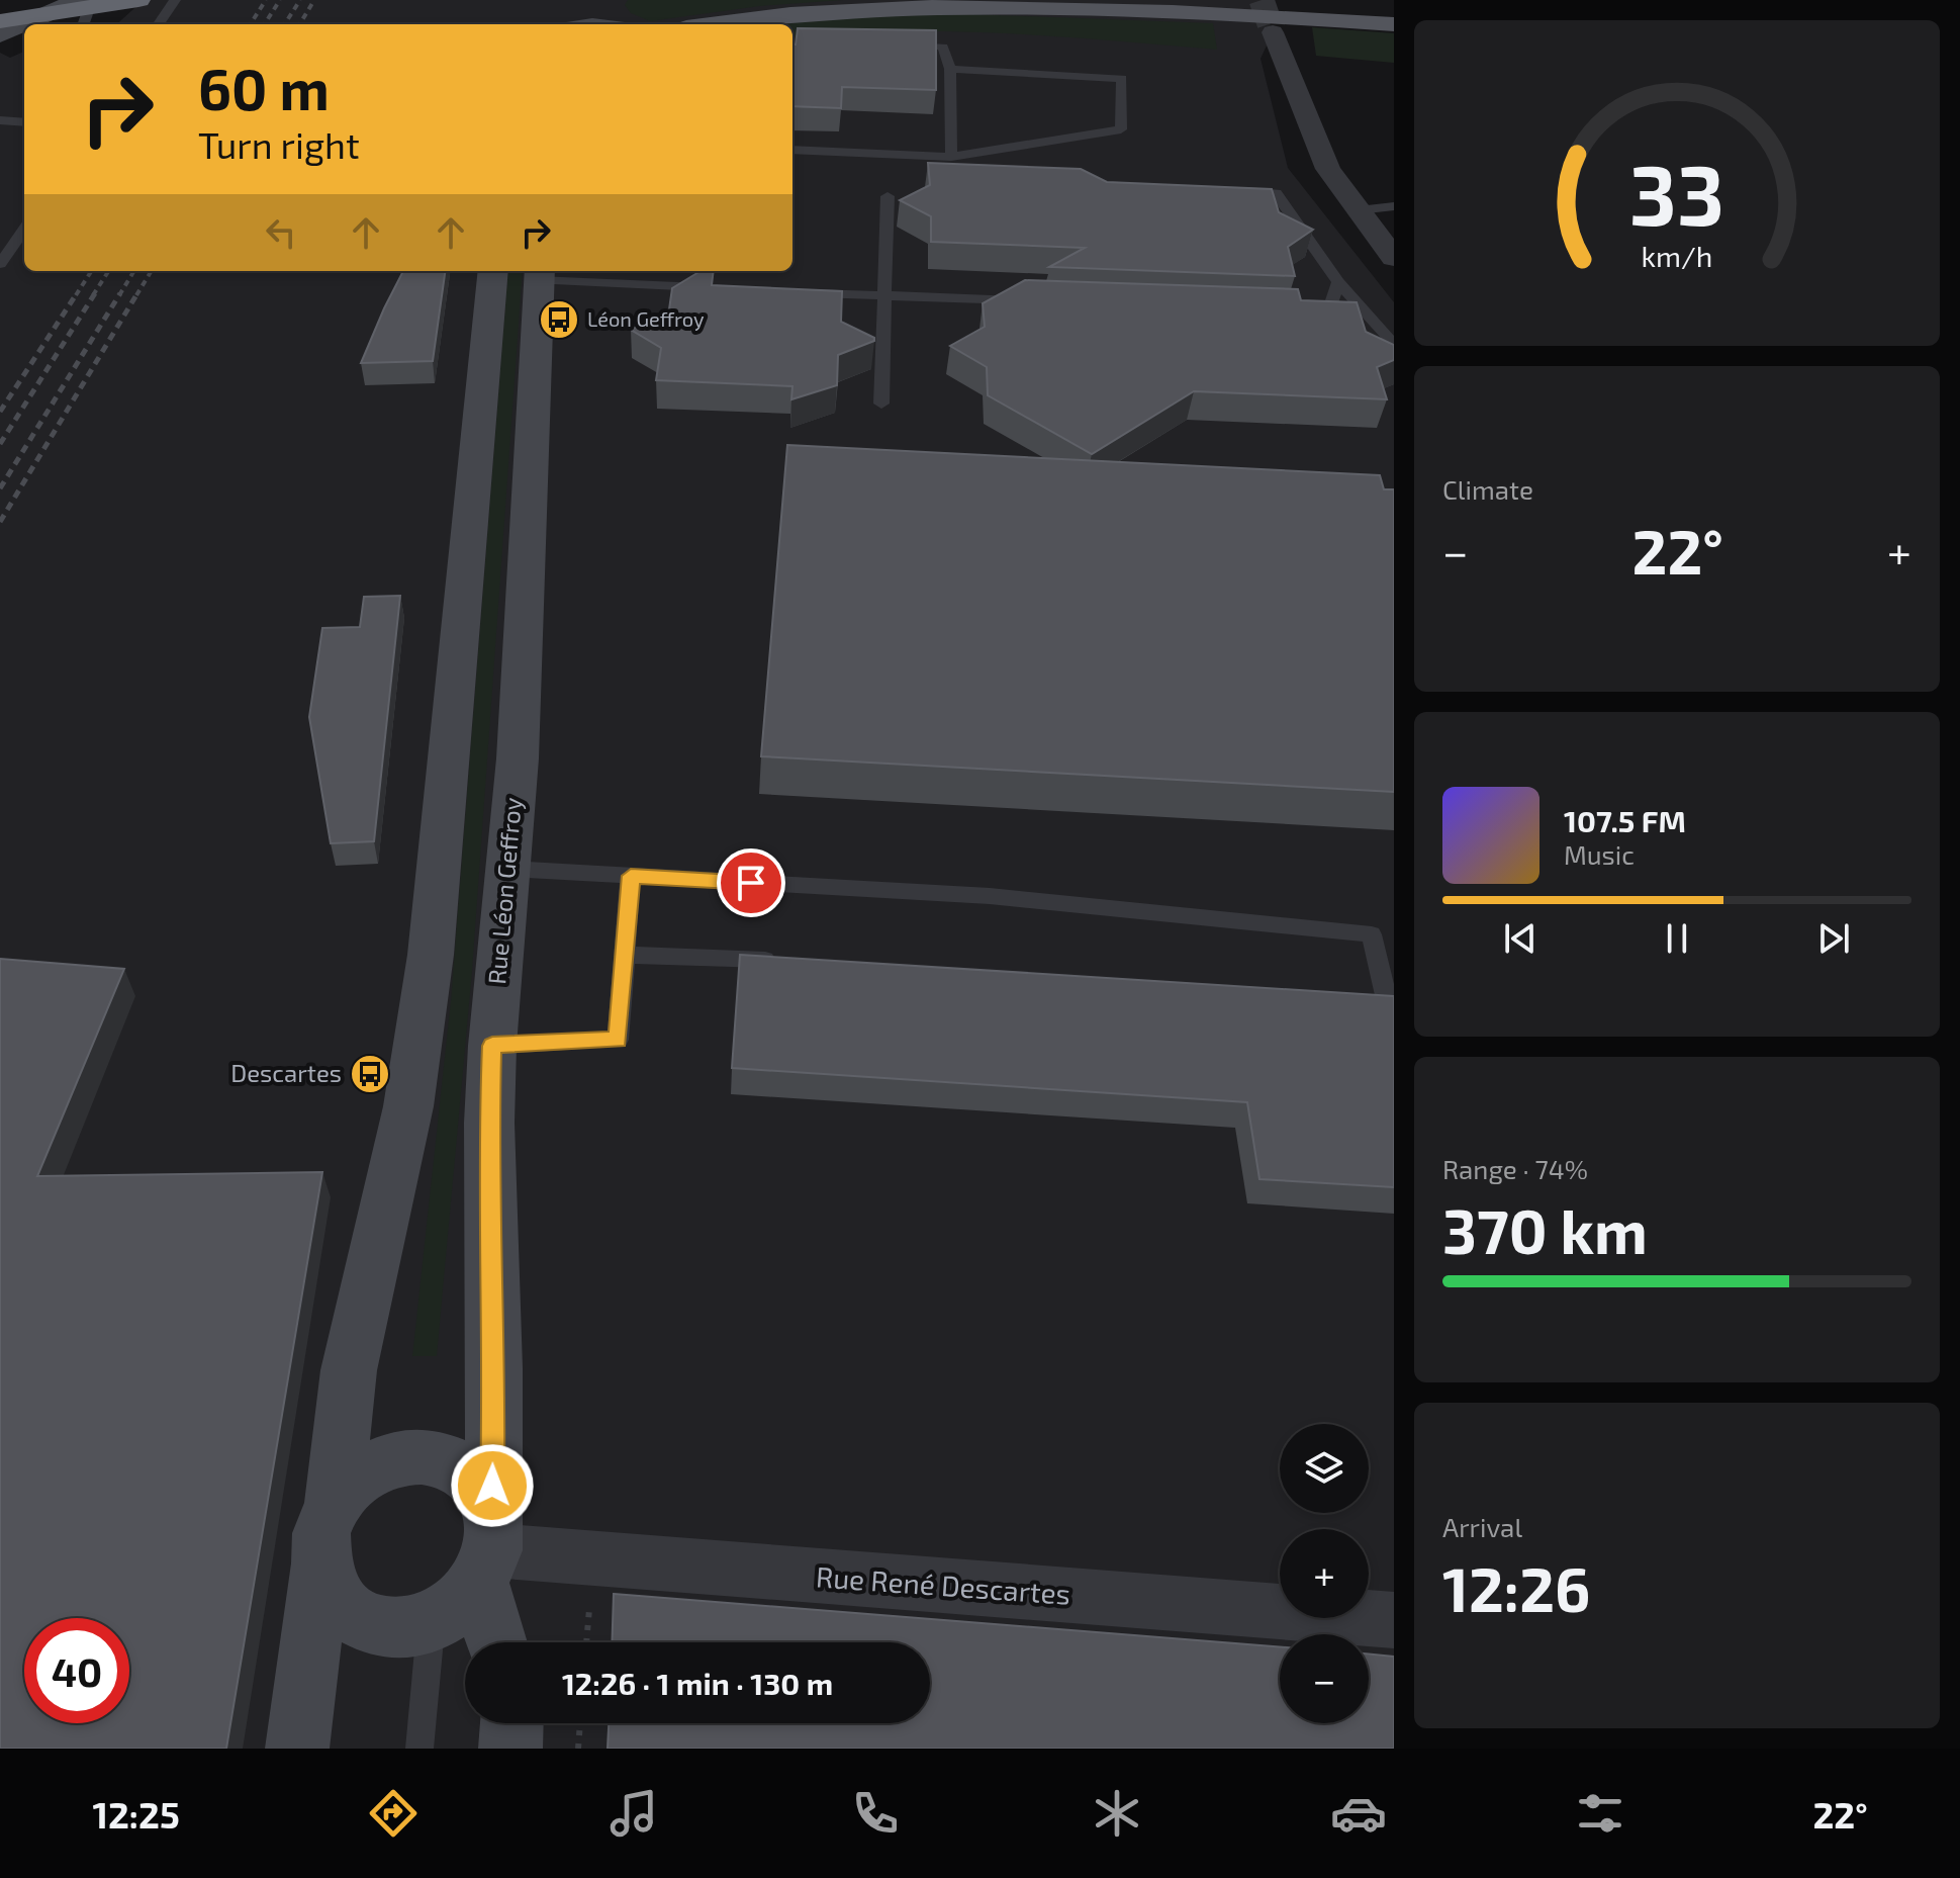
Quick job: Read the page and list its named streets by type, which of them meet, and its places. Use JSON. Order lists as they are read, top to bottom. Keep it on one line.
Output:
{"streets":{"street":["Rue Léon Geffroy","Rue René Descartes"]},"crossings":[["Rue Léon Geffroy","Rue René Descartes"]],"places":{"bus stop":["Léon Geffroy","Descartes"]},"page":{"turn":["60 m","Turn right"],"tile":["Climate",["Range · 74%","370 km"],["Arrival","12:26"]],"heat":["−","22°","+"],"song":["107.5 FM","Music"],"map_buttons":["+","−"],"limit":"40","trip":"12:26 · 1 min · 130 m","tabs":["12:25","22°"],"gauge":["33","km/h"]}}
